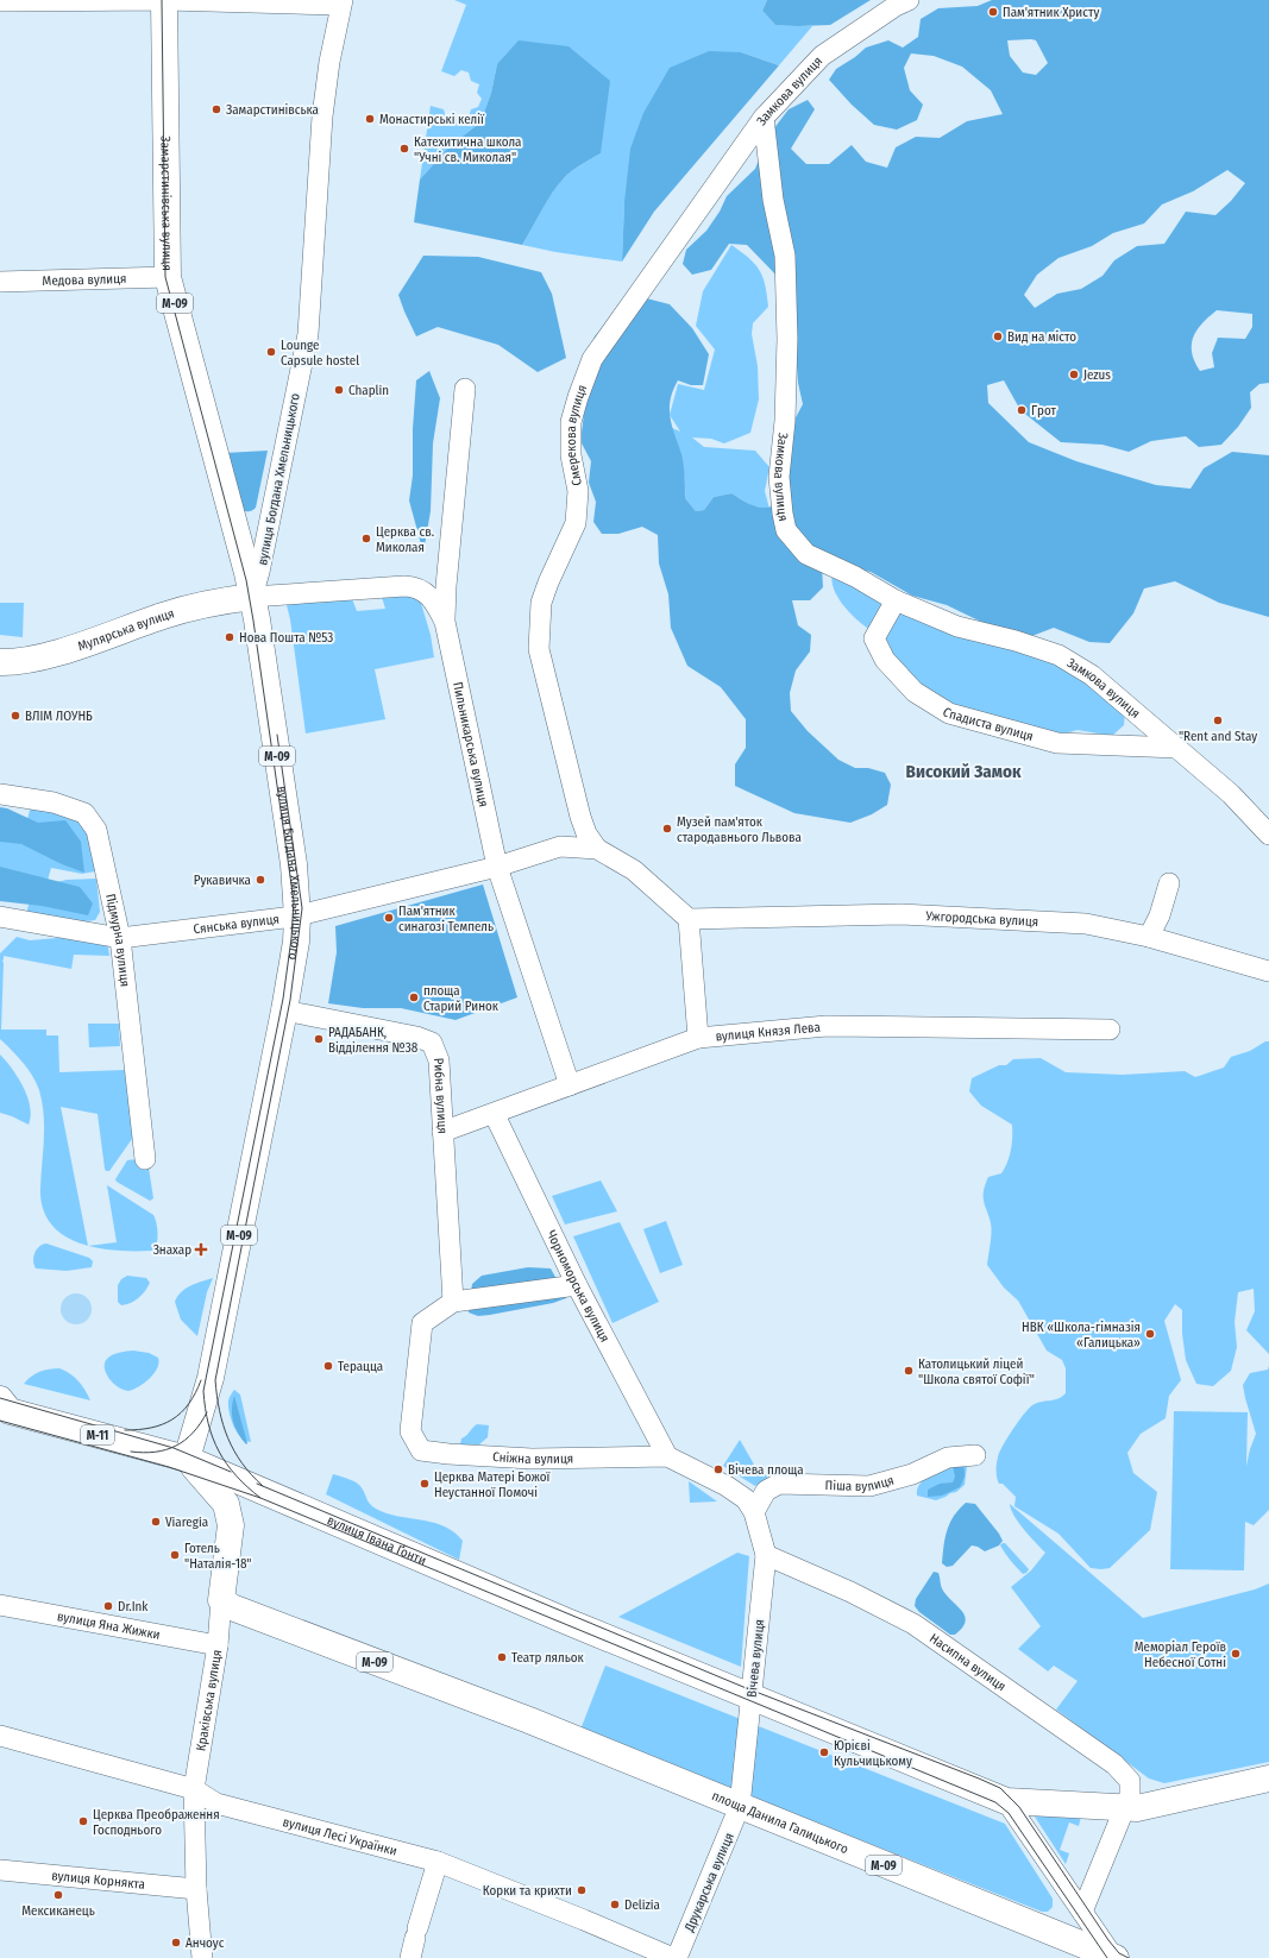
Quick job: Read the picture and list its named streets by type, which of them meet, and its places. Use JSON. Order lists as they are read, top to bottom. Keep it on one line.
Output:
{"streets":{"main road":["Замарстинівська вулиця","М-09","вулиця Богдана Хмельницького","Мулярська вулиця","М-11","вулиця Івана Ґонти","Краківська вулиця","площа Данила Галицького"],"street":["Замкова вулиця","Медова вулиця","Смерекова вулиця","Спадиста вулиця","Пильникарська вулиця","Ужгородська вулиця","Сянська вулиця","Підмурна вулиця","вулиця Князя Лева","Рибна вулиця","Чорноморська вулиця","Сніжна вулиця","Піша вулиця","вулиця Яна Жижки","Вічева вулиця","Насипна вулиця","вулиця Лесі Українки","вулиця Корнякта","Друкарська вулиця"]},"crossings":[["Замкова вулиця","Смерекова вулиця"],["Замкова вулиця","Спадиста вулиця"],["Замарстинівська вулиця","Медова вулиця"],["Замарстинівська вулиця","вулиця Богдана Хмельницького"],["Замарстинівська вулиця","Мулярська вулиця"],["Замарстинівська вулиця","Пильникарська вулиця"],["Смерекова вулиця","Сянська вулиця"],["вулиця Богдана Хмельницького","Мулярська вулиця"],["вулиця Богдана Хмельницького","Пильникарська вулиця"],["вулиця Богдана Хмельницького","Сянська вулиця"],["вулиця Богдана Хмельницького","Рибна вулиця"],["вулиця Богдана Хмельницького","М-11"],["вулиця Богдана Хмельницького","вулиця Івана Ґонти"],["вулиця Богдана Хмельницького","Краківська вулиця"],["Мулярська вулиця","Пильникарська вулиця"],["Пильникарська вулиця","Сянська вулиця"],["Сянська вулиця","Підмурна вулиця"],["вулиця Князя Лева","Рибна вулиця"],["вулиця Князя Лева","Чорноморська вулиця"],["Рибна вулиця","Сніжна вулиця"],["Чорноморська вулиця","Сніжна вулиця"],["М-11","вулиця Івана Ґонти"],["М-11","Краківська вулиця"],["Піша вулиця","Вічева вулиця"],["вулиця Івана Ґонти","Вічева вулиця"],["вулиця Івана Ґонти","Краківська вулиця"],["вулиця Яна Жижки","Краківська вулиця"],["Вічева вулиця","Насипна вулиця"],["Вічева вулиця","площа Данила Галицького"],["Вічева вулиця","Друкарська вулиця"],["Краківська вулиця","площа Данила Галицького"],["Краківська вулиця","вулиця Лесі Українки"],["Краківська вулиця","вулиця Корнякта"],["площа Данила Галицького","Друкарська вулиця"],["вулиця Лесі Українки","Друкарська вулиця"]],"districts":["Високий Замок"],"places":{"other":["Пам'ятник Христу","Замарстинівська","Монастирські келії","Катехитична школа \"Учні св. Миколая\"","Вид на місто","Lounge Capsule hostel","Jezus","Chaplin","Грот","Церква св. Миколая","Нова Пошта №53","ВЛІМ ЛОУНБ","\"Rent and Stay","Музей пам'яток стародавнього Львова","Рукавичка","Пам'ятник синагозі Темпель","площа Старий Ринок","РАДАБАНК, Відділення №38","НВК «Школа-гімназія «Галицька»","Терацца","Католицький ліцей \"Школа святої Софії\"","Вічева площа","Церква Матері Божої Неустанної Помочі","Viaregia","Готель \"Наталія-18\"","Dr.Ink","Меморіал Героїв Небесної Сотні","Театр ляльок","Юрієві Кульчицькому","Церква Преображення Господнього","Корки та крихти","Мексиканець","Delizia","Анчоус"],"health":["Знахар"]}}
